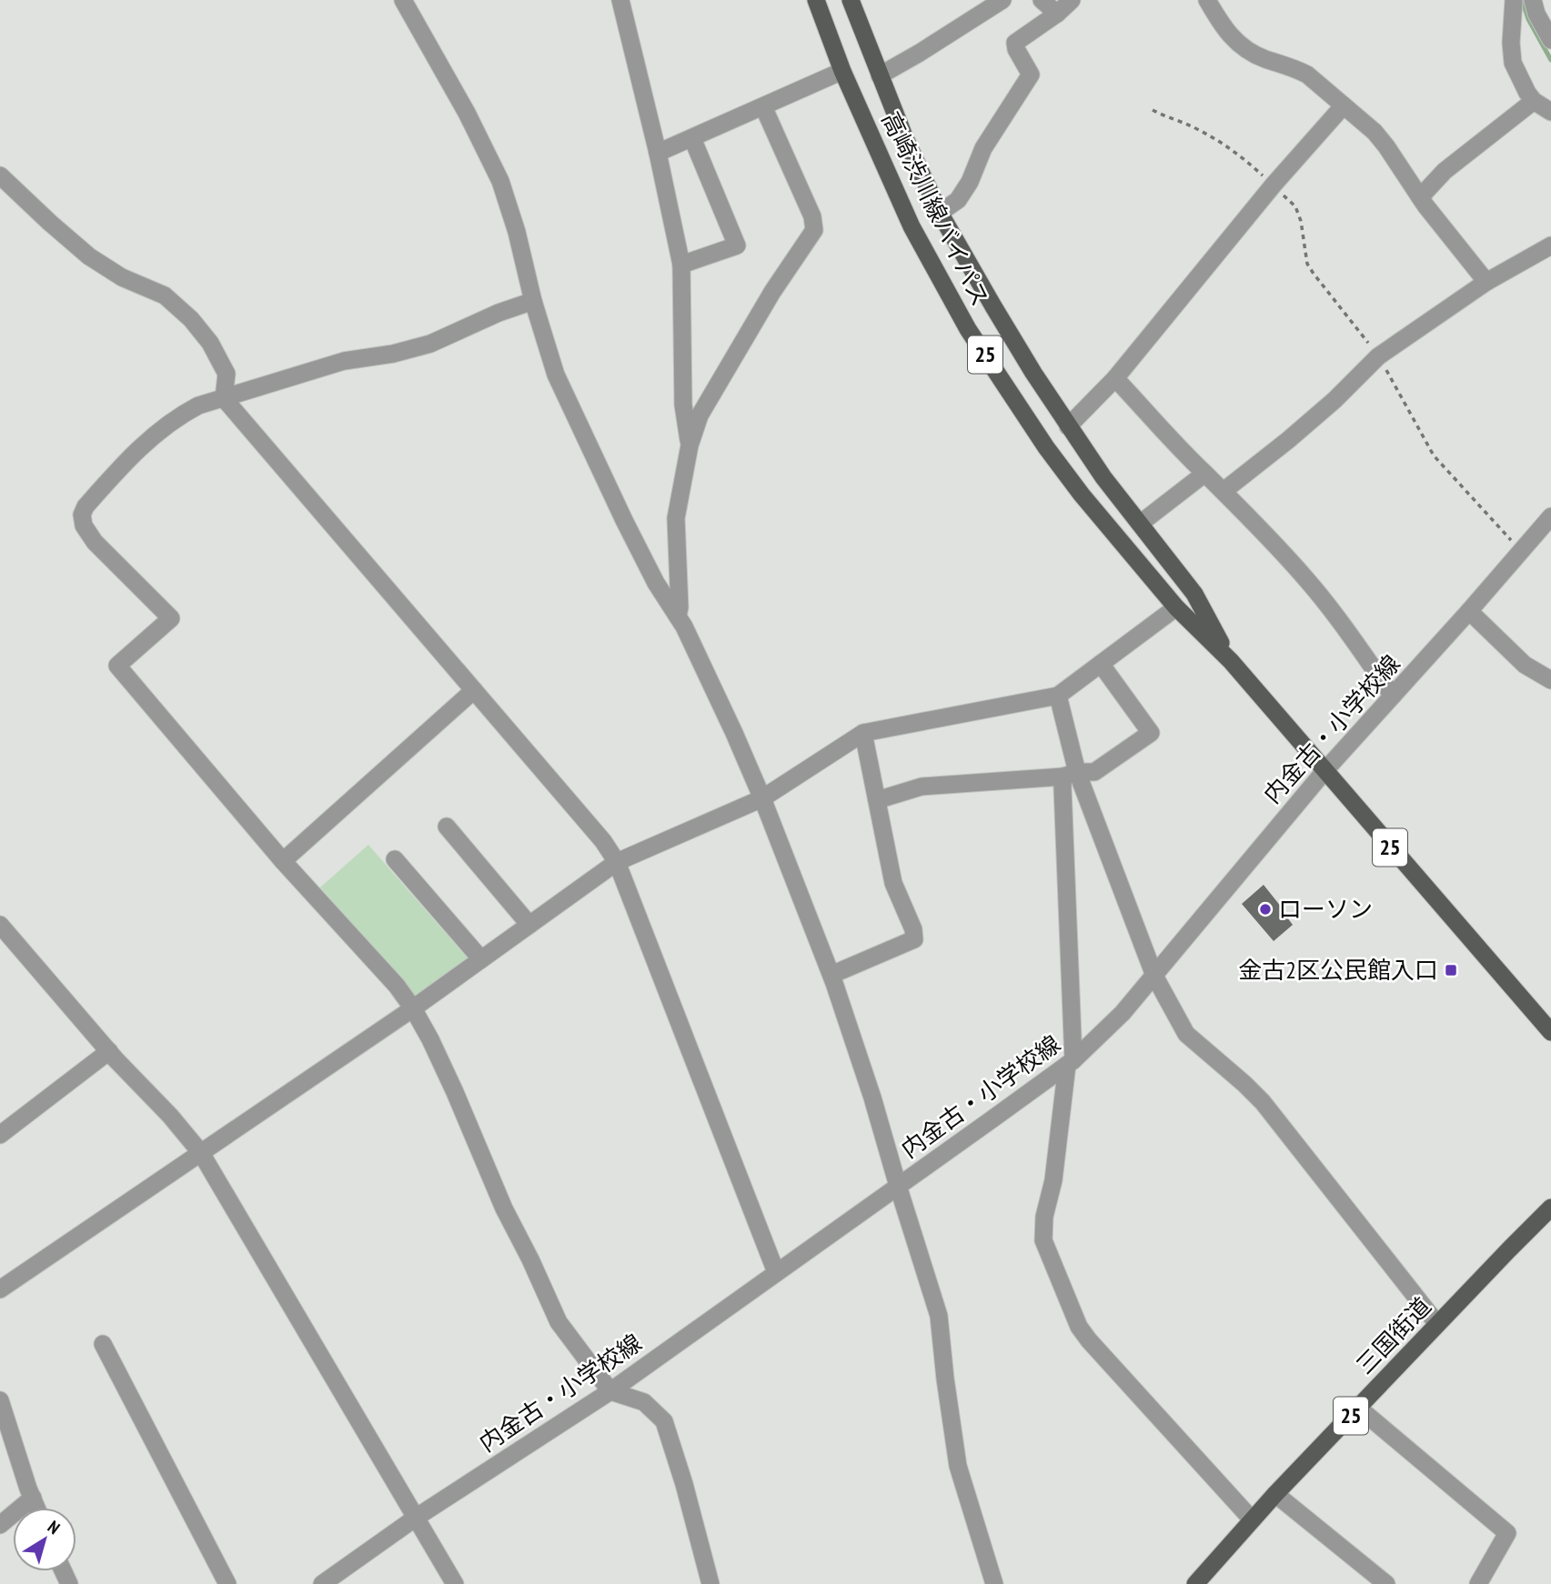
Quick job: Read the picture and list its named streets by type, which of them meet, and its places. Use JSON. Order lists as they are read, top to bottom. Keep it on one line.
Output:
{"streets":{"main road":["高崎渋川線バイパス","25","三国街道"],"street":["内金古・小学校線"]},"crossings":[["高崎渋川線バイパス","内金古・小学校線"]],"places":{"other":["ローソン"],"transit":["金古2区公民館入口"]},"north":"top right"}
